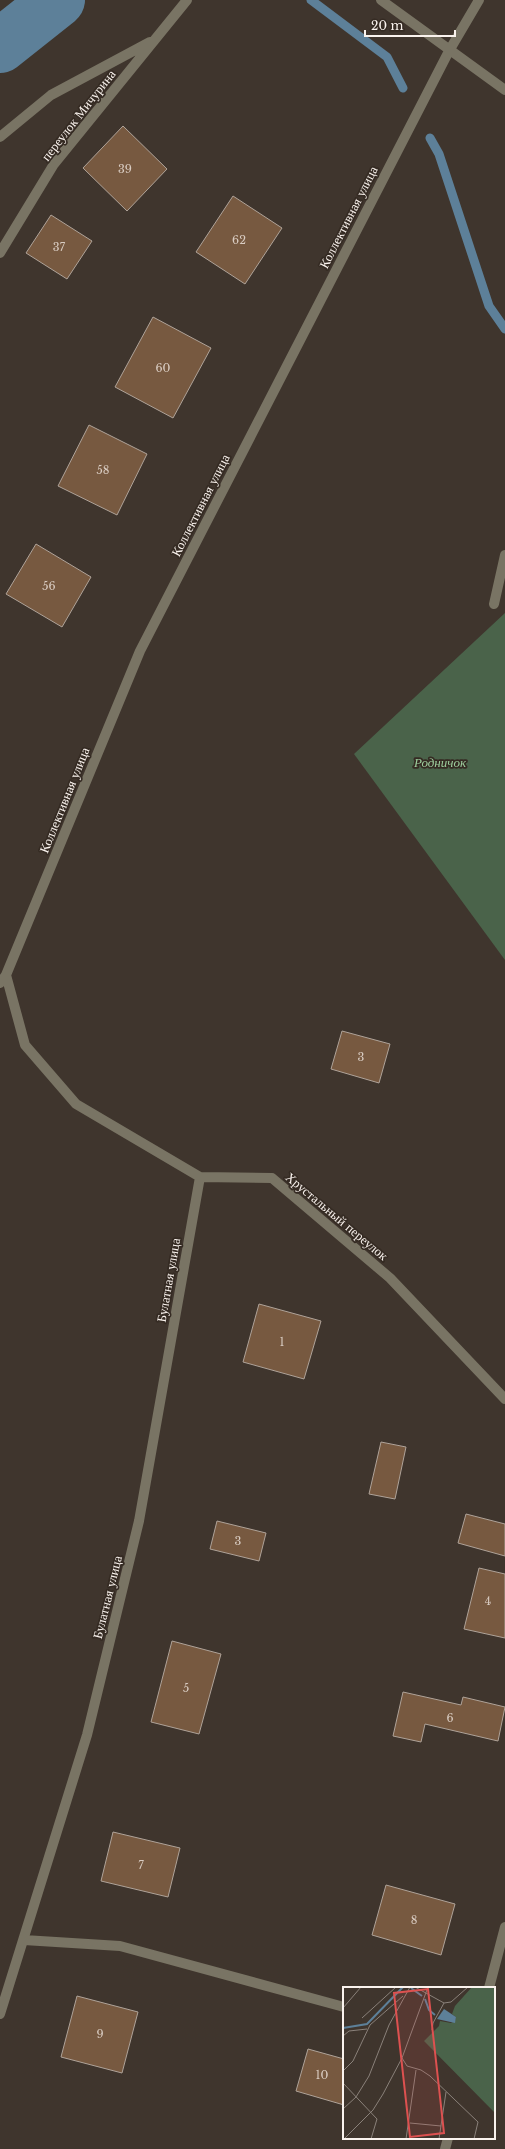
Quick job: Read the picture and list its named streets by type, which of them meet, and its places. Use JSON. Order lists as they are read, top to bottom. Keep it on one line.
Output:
{"streets":{"street":["переулок Мичурина","Коллективная улица","Хрустальный переулок","Булатная улица"]},"crossings":[["Коллективная улица","Хрустальный переулок"],["Хрустальный переулок","Булатная улица"]],"parks":["Родничок"],"house_numbers":["39","62","37","60","58","56","3","1","3","4","5","6","7","8","9","10"],"scale_bar":"20 m"}
